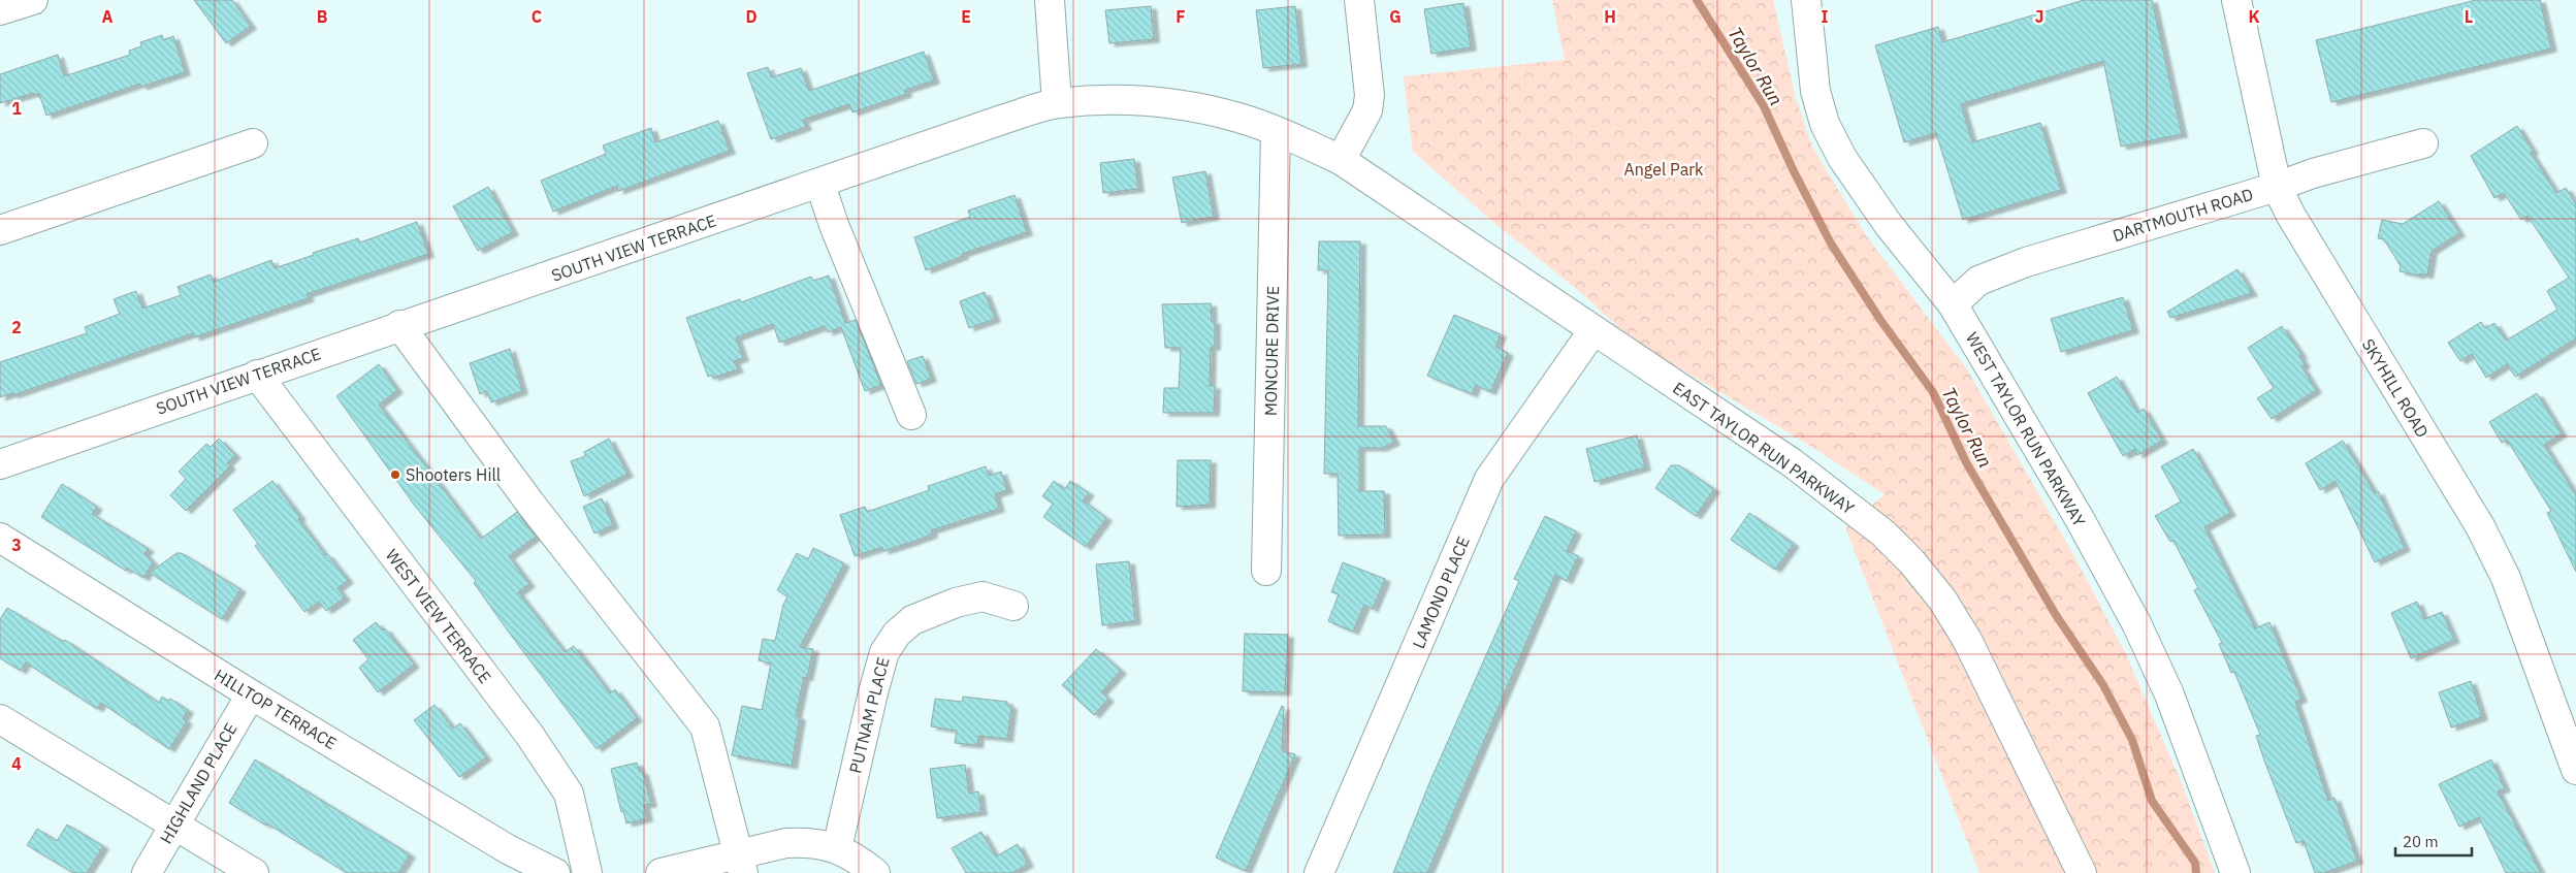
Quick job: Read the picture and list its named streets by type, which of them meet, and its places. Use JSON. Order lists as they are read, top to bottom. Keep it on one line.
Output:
{"streets":{"street":["DARTMOUTH ROAD","SOUTH VIEW TERRACE","MONCURE DRIVE","SKYHILL ROAD","WEST TAYLOR RUN PARKWAY","EAST TAYLOR RUN PARKWAY","LAMOND PLACE","WEST VIEW TERRACE","HILLTOP TERRACE","PUTNAM PLACE","HIGHLAND PLACE"]},"crossings":[["DARTMOUTH ROAD","SKYHILL ROAD"],["DARTMOUTH ROAD","WEST TAYLOR RUN PARKWAY"],["SOUTH VIEW TERRACE","MONCURE DRIVE"],["SOUTH VIEW TERRACE","EAST TAYLOR RUN PARKWAY"],["SOUTH VIEW TERRACE","WEST VIEW TERRACE"],["MONCURE DRIVE","EAST TAYLOR RUN PARKWAY"],["EAST TAYLOR RUN PARKWAY","LAMOND PLACE"],["HILLTOP TERRACE","HIGHLAND PLACE"]],"water":["Taylor Run"],"parks":["Angel Park"],"places":["Shooters Hill"],"scale_bar":"20 m","grid":{"columns":["A","B","C","D","E","F","G","H","I","J","K","L"],"rows":["1","2","3","4"]}}
